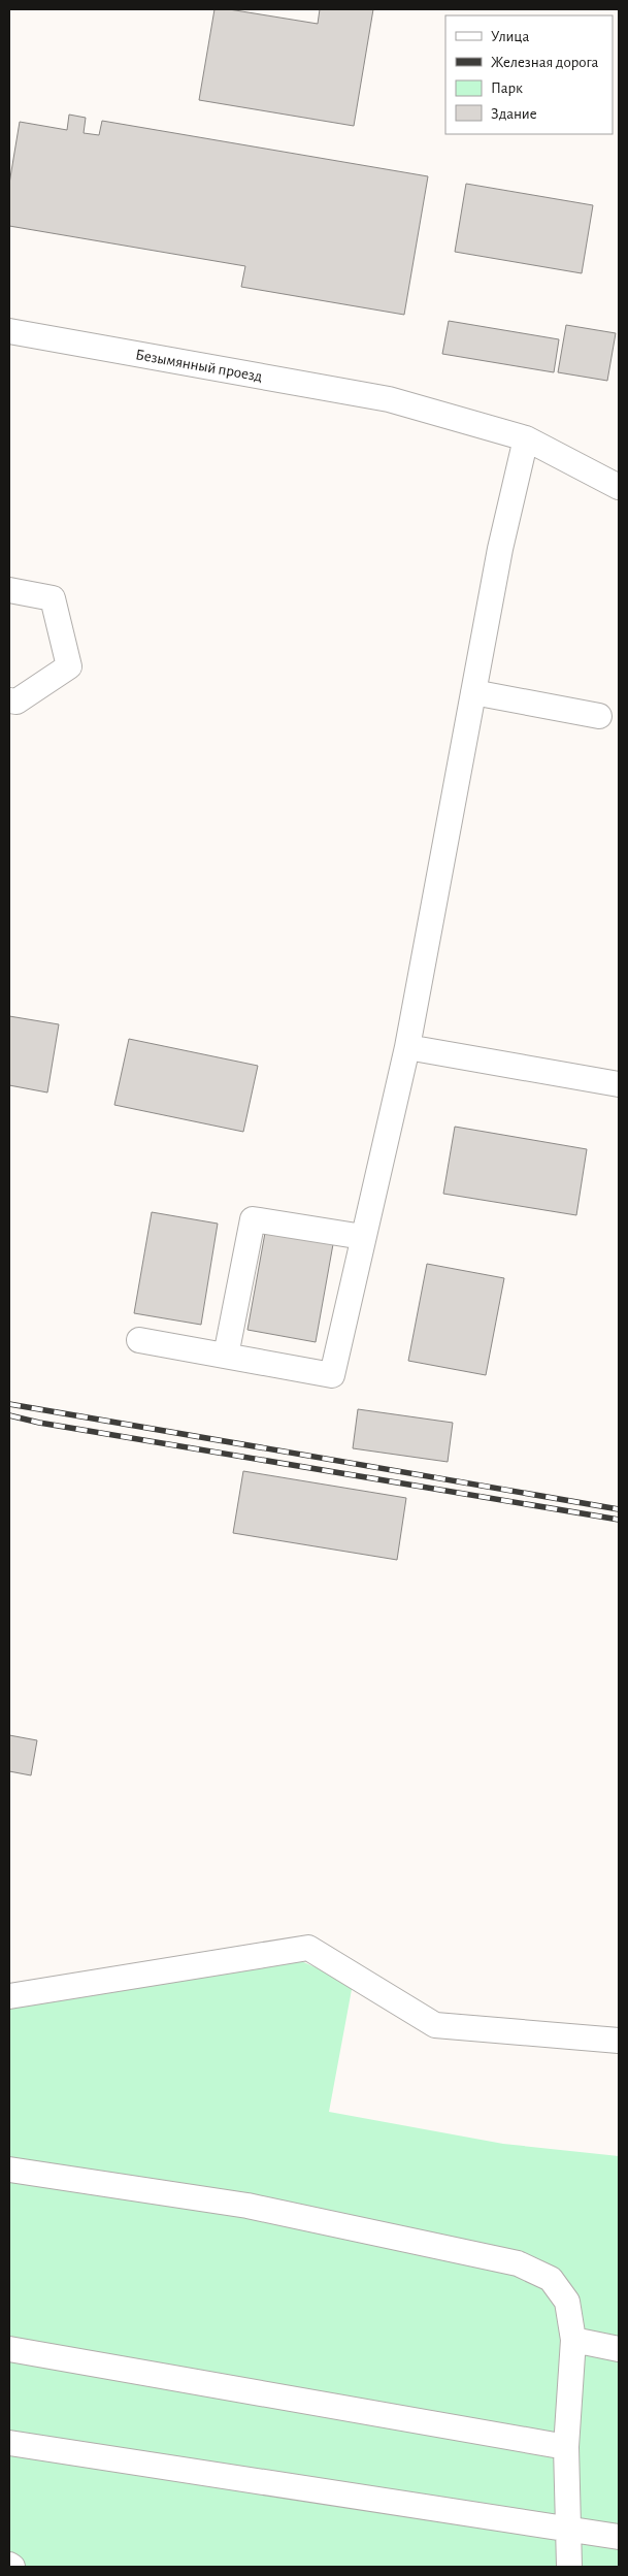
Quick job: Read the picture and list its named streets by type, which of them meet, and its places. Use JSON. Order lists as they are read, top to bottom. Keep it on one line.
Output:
{"streets":{"street":["Безымянный проезд"]},"legend":["Улица","Железная дорога","Парк","Здание"]}
